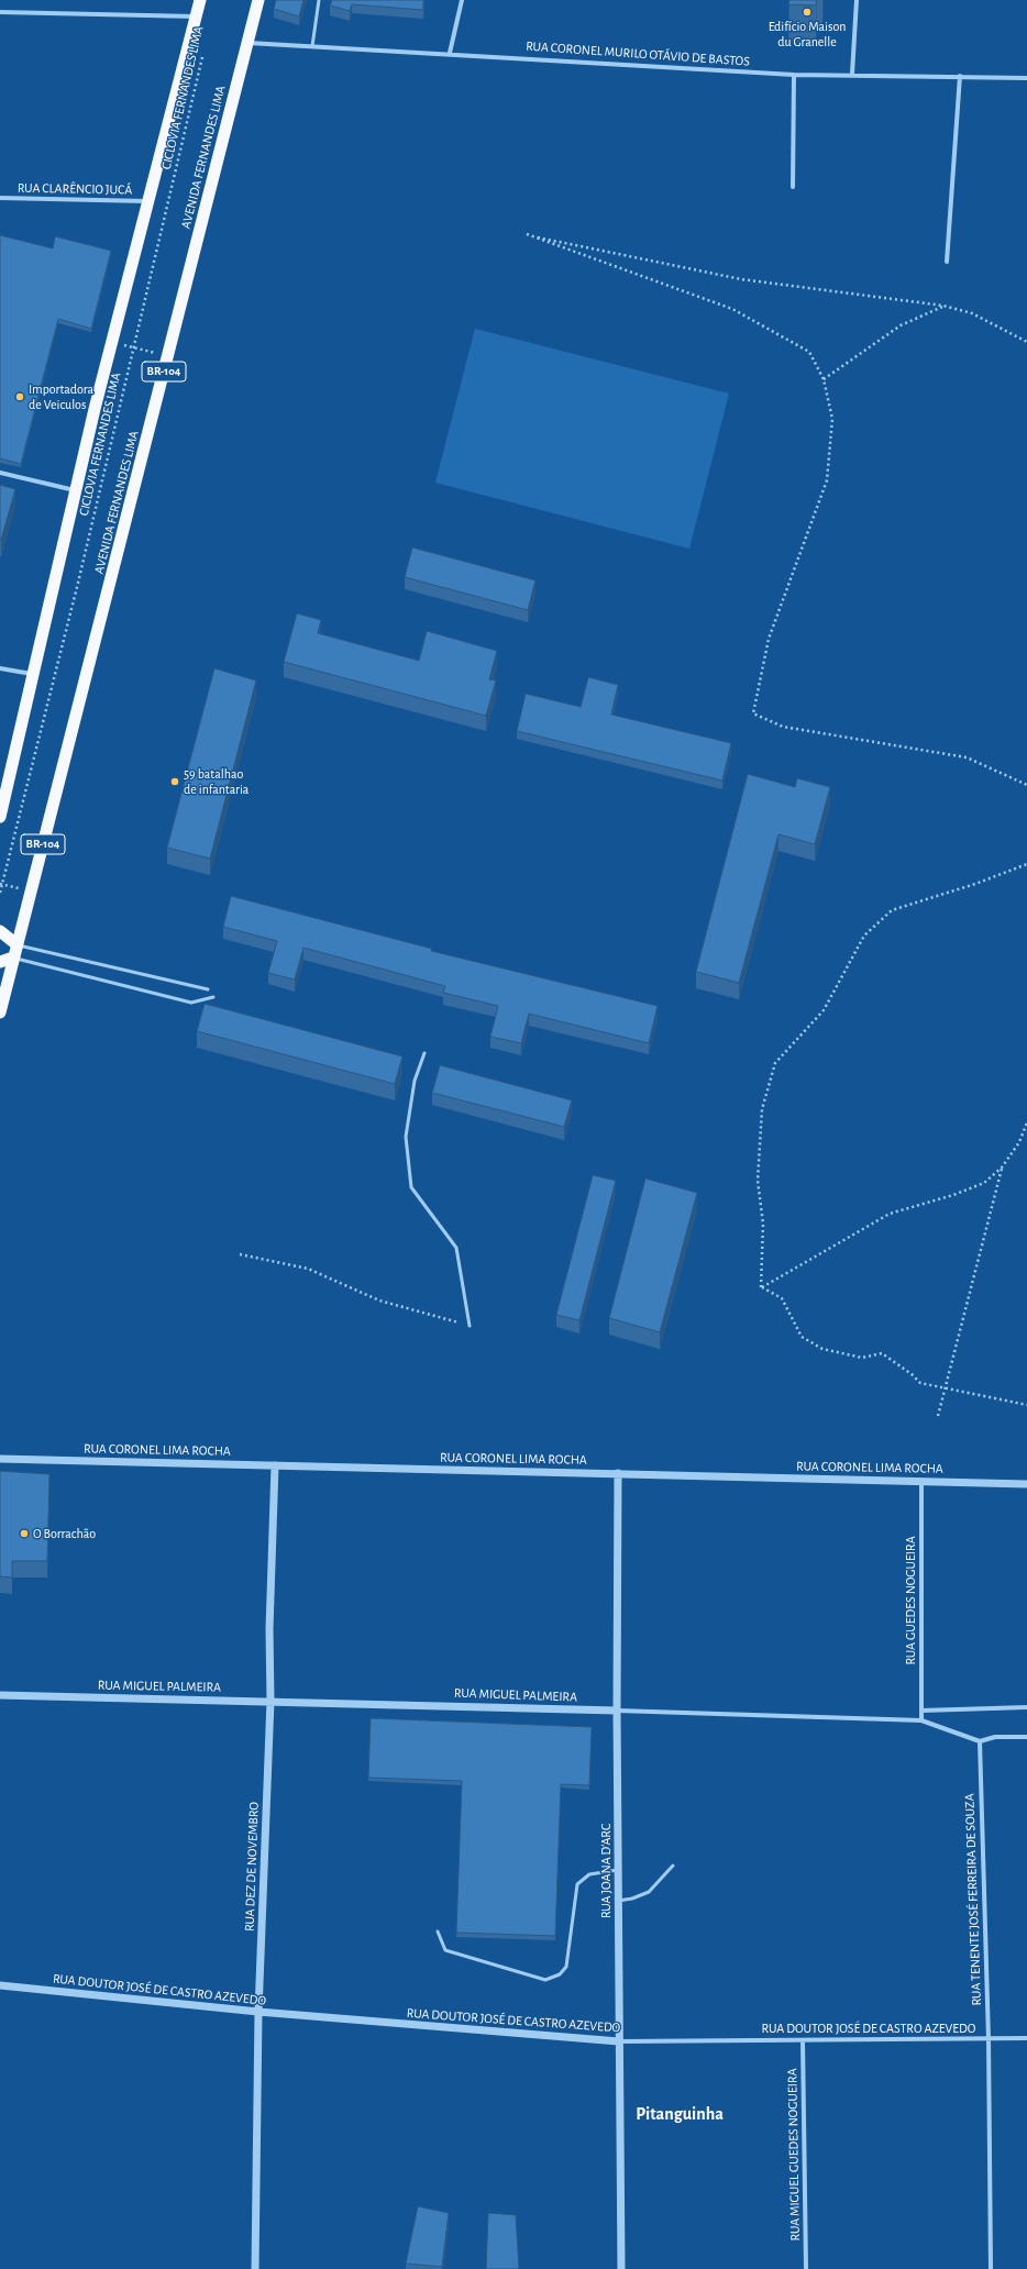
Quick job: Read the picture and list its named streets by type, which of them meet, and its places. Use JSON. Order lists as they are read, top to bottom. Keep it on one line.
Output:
{"streets":{"highway":["AVENIDA FERNANDES LIMA","BR-104"],"street":["RUA CORONEL MURILO OTÁVIO DE BASTOS","RUA CLARÊNCIO JUCÁ","RUA CORONEL LIMA ROCHA","RUA GUEDES NOGUEIRA","RUA MIGUEL PALMEIRA","RUA DEZ DE NOVEMBRO","RUA JOANA D'ARC","RUA TENENTE JOSÉ FERREIRA DE SOUZA","RUA DOUTOR JOSÉ DE CASTRO AZEVEDO","RUA MIGUEL GUEDES NOGUEIRA"],"path":["CICLOVIA FERNANDES LIMA"]},"crossings":[["RUA CORONEL MURILO OTÁVIO DE BASTOS","AVENIDA FERNANDES LIMA"],["RUA CORONEL LIMA ROCHA","RUA GUEDES NOGUEIRA"],["RUA CORONEL LIMA ROCHA","RUA DEZ DE NOVEMBRO"],["RUA CORONEL LIMA ROCHA","RUA JOANA D'ARC"],["RUA GUEDES NOGUEIRA","RUA MIGUEL PALMEIRA"],["RUA MIGUEL PALMEIRA","RUA DEZ DE NOVEMBRO"],["RUA MIGUEL PALMEIRA","RUA JOANA D'ARC"],["RUA MIGUEL PALMEIRA","RUA TENENTE JOSÉ FERREIRA DE SOUZA"],["RUA DEZ DE NOVEMBRO","RUA DOUTOR JOSÉ DE CASTRO AZEVEDO"],["RUA JOANA D'ARC","RUA DOUTOR JOSÉ DE CASTRO AZEVEDO"],["RUA TENENTE JOSÉ FERREIRA DE SOUZA","RUA DOUTOR JOSÉ DE CASTRO AZEVEDO"],["RUA DOUTOR JOSÉ DE CASTRO AZEVEDO","RUA MIGUEL GUEDES NOGUEIRA"]],"districts":["Pitanguinha"],"places":["Edifício Maison du Granelle","Importadora de Veiculos","59 batalhao de infantaria","O Borrachão"]}
